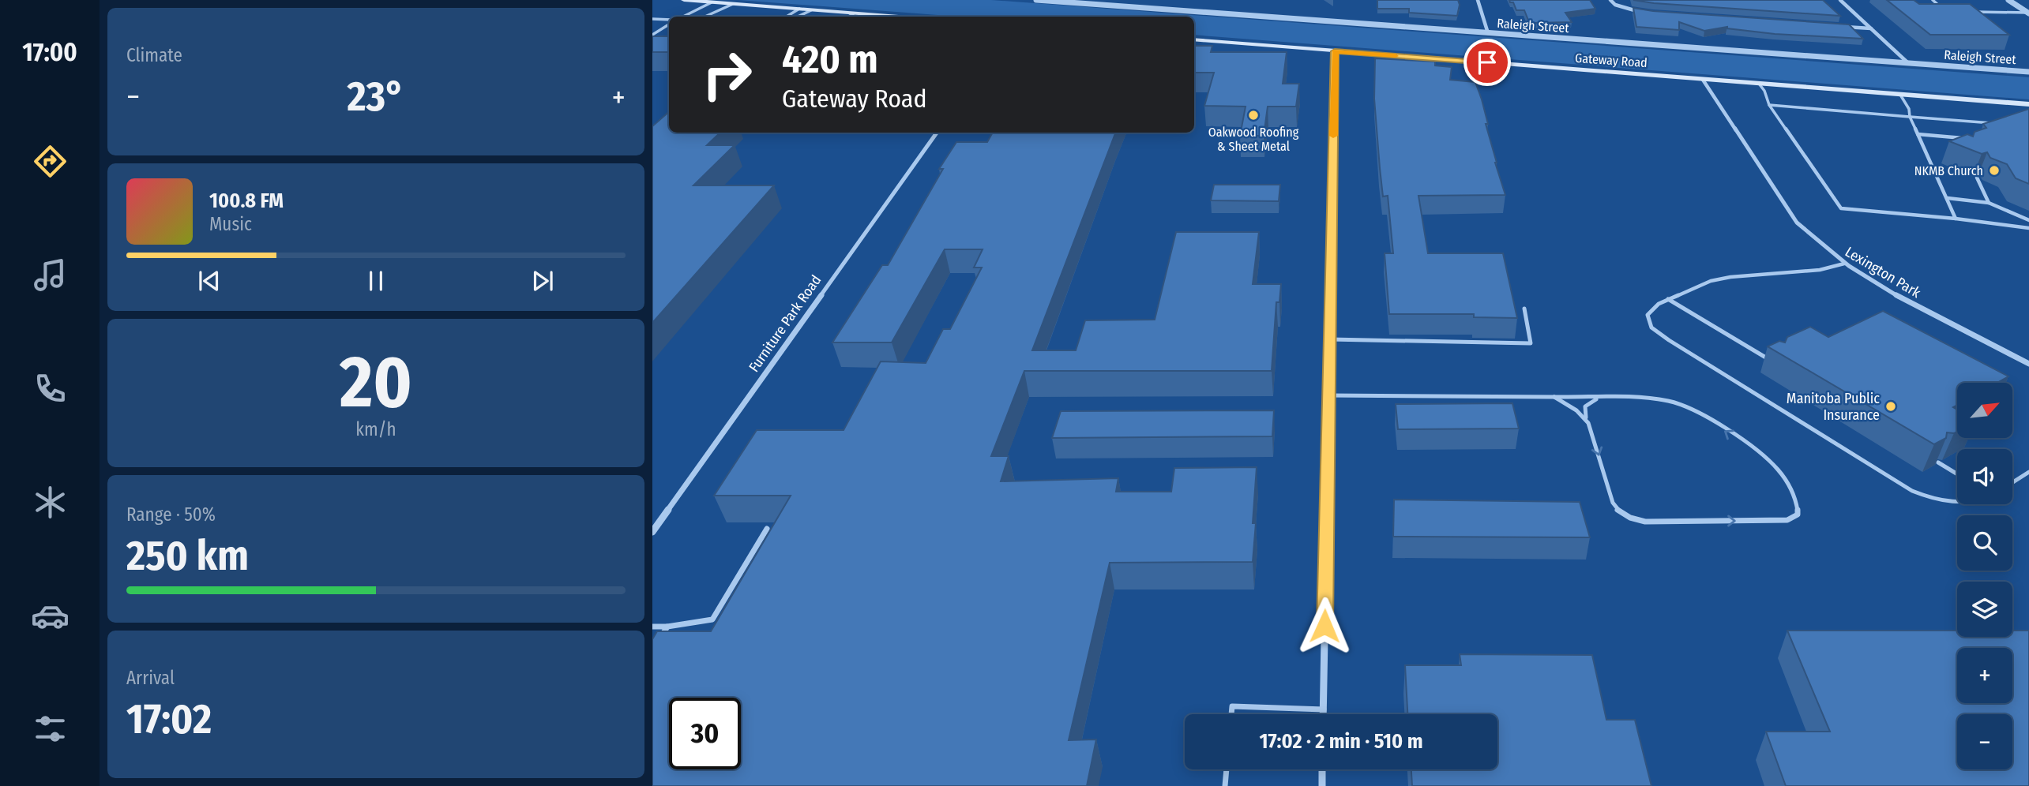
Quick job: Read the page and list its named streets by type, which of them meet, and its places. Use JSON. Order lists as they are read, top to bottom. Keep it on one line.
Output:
{"streets":{"main road":["Gateway Road"],"street":["Raleigh Street","Lexington Park","Furniture Park Road"]},"crossings":[["Gateway Road","Lexington Park"]],"places":["Oakwood Roofing & Sheet Metal","NKMB Church","Manitoba Public Insurance"],"north":"top right","page":{"tabs":"17:00","tile":["Climate",["20","km/h"],["Range · 50%","250 km"],["Arrival","17:02"]],"turn":["420 m","Gateway Road"],"heat":["−","23°","+"],"song":["100.8 FM","Music"],"map_buttons":["+","−"],"limit":"30","trip":"17:02 · 2 min · 510 m"}}
